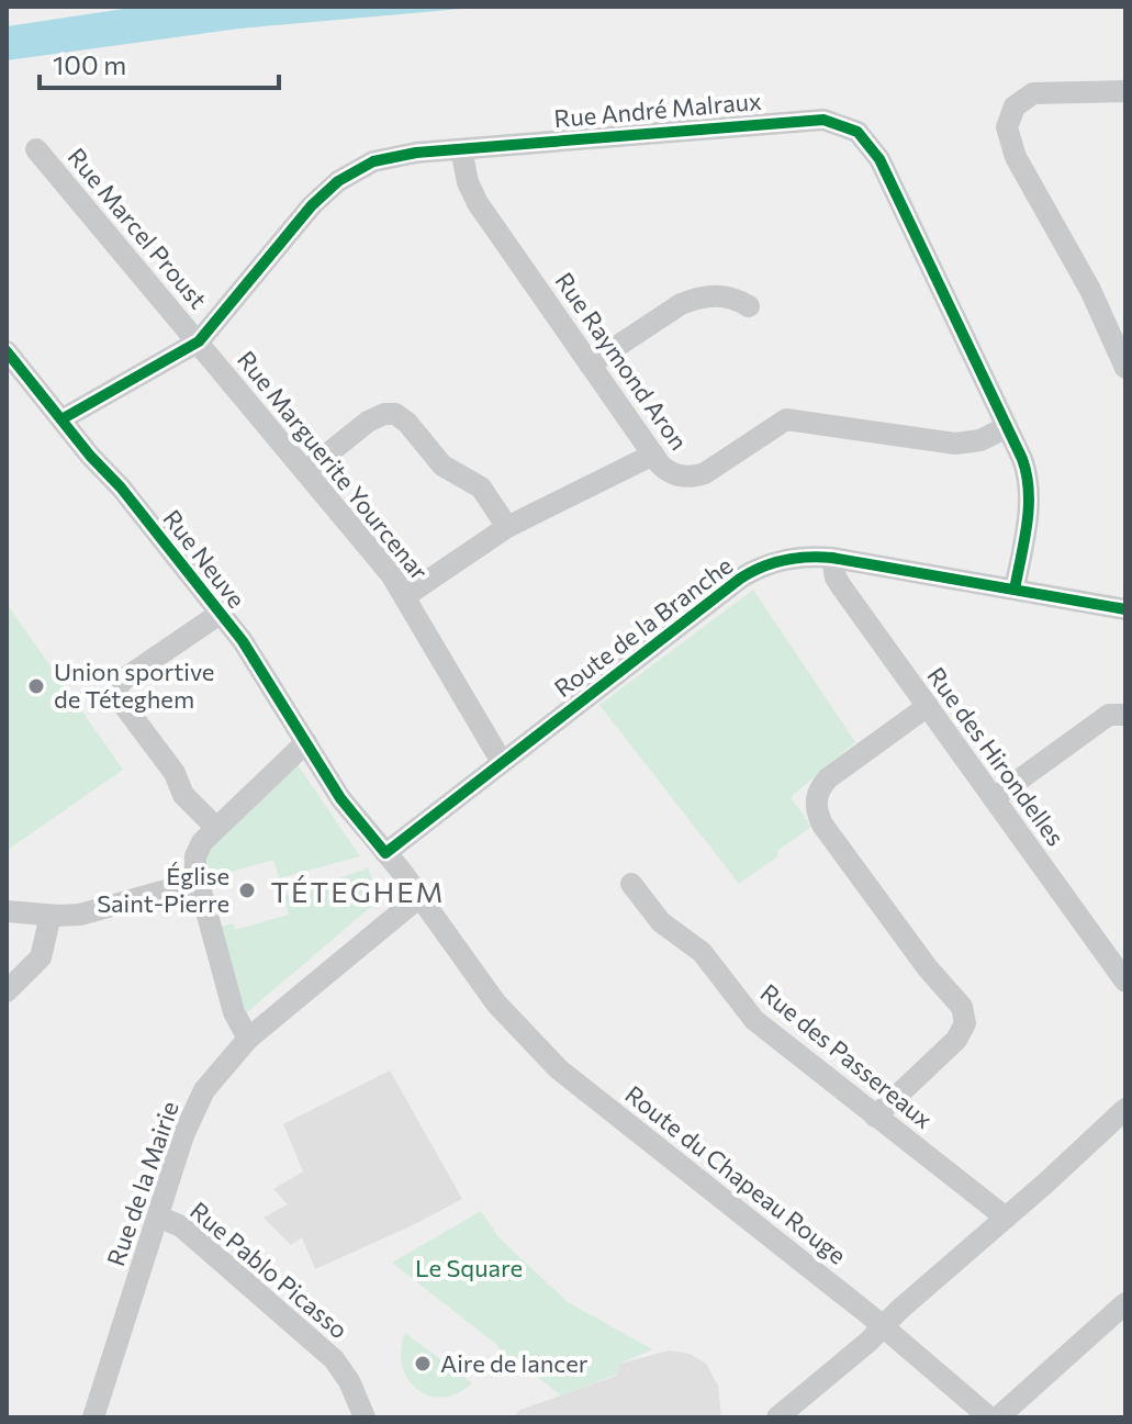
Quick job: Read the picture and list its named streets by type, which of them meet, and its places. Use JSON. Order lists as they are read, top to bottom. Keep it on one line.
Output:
{"streets":{"street":["Rue André Malraux","Rue Marcel Proust","Rue Raymond Aron","Rue Marguerite Yourcenar","Rue Neuve","Route de la Branche","Rue des Hirondelles","Rue des Passereaux","Route du Chapeau Rouge","Rue de la Mairie","Rue Pablo Picasso"]},"crossings":[["Rue André Malraux","Rue Marcel Proust"],["Rue André Malraux","Rue Raymond Aron"],["Rue André Malraux","Rue Marguerite Yourcenar"],["Rue André Malraux","Rue Neuve"],["Rue André Malraux","Route de la Branche"],["Rue Marcel Proust","Rue Marguerite Yourcenar"],["Rue Marguerite Yourcenar","Route de la Branche"],["Rue Neuve","Route de la Branche"],["Rue Neuve","Route du Chapeau Rouge"],["Rue Neuve","Rue de la Mairie"],["Route de la Branche","Rue des Hirondelles"],["Route du Chapeau Rouge","Rue de la Mairie"],["Rue de la Mairie","Rue Pablo Picasso"]],"districts":["TÉTEGHEM"],"parks":["Le Square"],"places":["Union sportive de Téteghem","Église Saint-Pierre","Aire de lancer"],"scale_bar":"100 m"}
